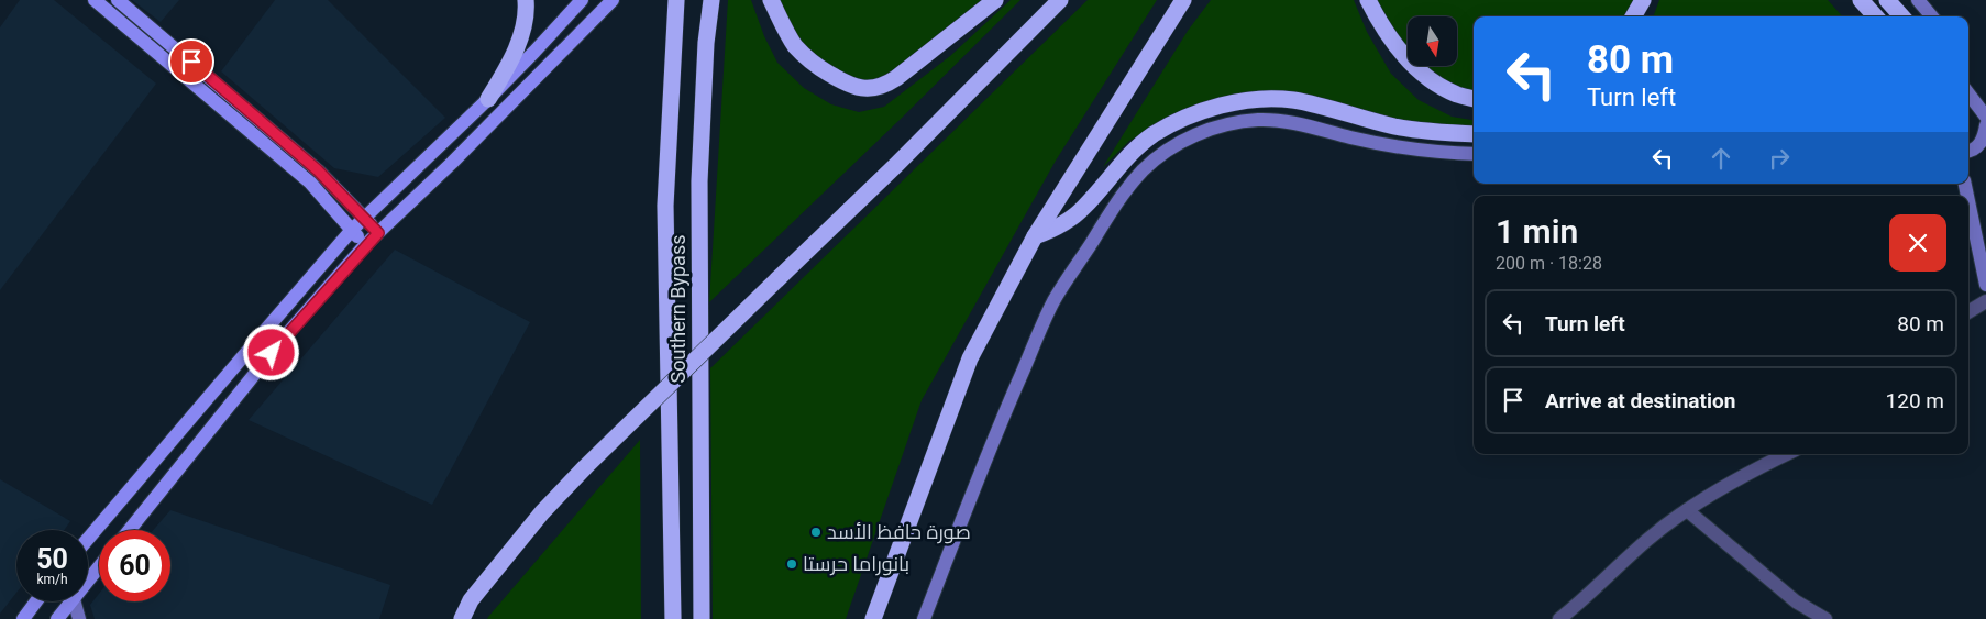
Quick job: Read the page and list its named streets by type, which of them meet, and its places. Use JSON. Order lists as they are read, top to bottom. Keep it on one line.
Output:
{"streets":{"highway":["Southern Bypass"]},"places":["صورة حافظ الأسد","بانوراما حرستا"],"north":"bottom","page":{"turn":["80 m","Turn left"],"heading":["1 min","200 m · 18:28"],"list":[{"name":"Turn left","value":"80 m"},{"name":"Arrive at destination","value":"120 m"}],"speed":"50 km/h","limit":"60"}}
